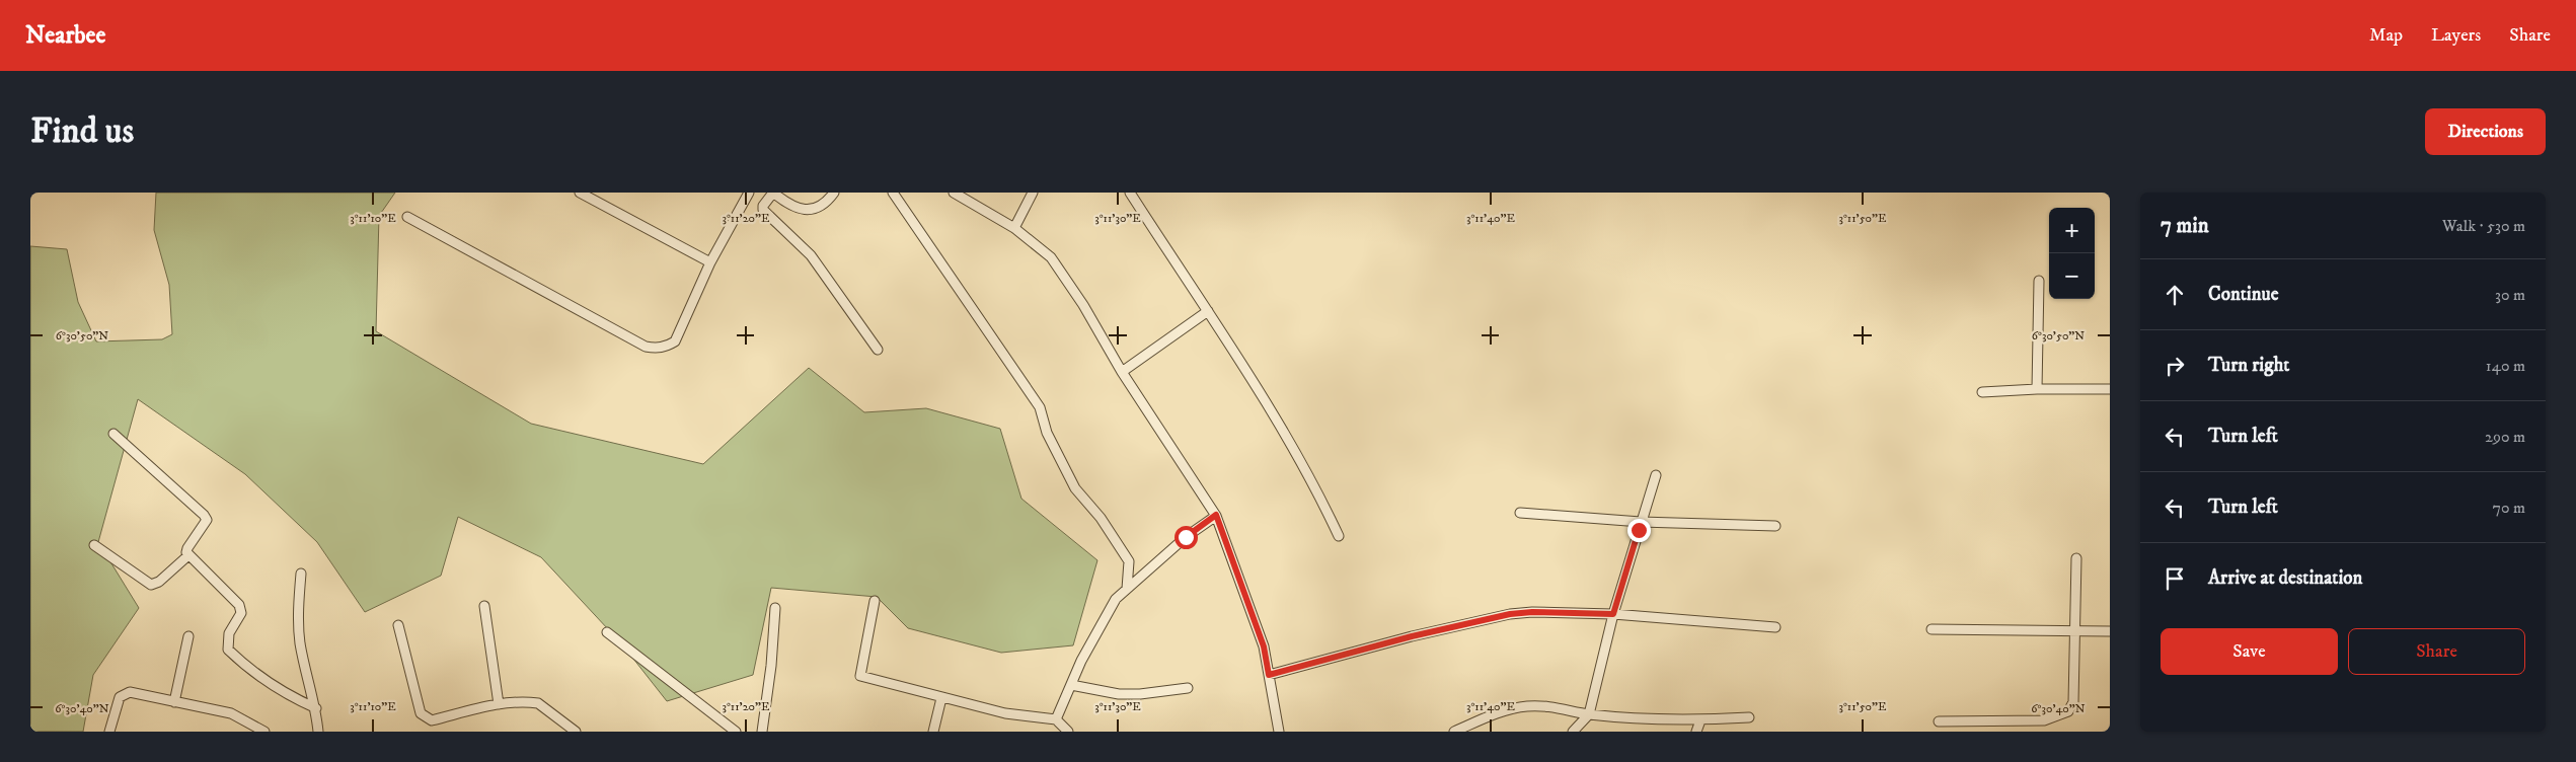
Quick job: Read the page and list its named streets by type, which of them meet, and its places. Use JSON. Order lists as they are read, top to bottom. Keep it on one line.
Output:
{"page":{"header":"Nearbee","nav":["Map","Layers","Share"],"buttons":["Directions",["Save","Share"]],"title":"Find us","heading":["7 min","Walk · 530 m"],"map_buttons":["+","−"],"list":[["Continue","30 m"],["Turn right","140 m"],["Turn left","290 m"],["Turn left","70 m"],"Arrive at destination"]},"coordinates":["3°11'10\"E","3°11'20\"E","3°11'30\"E","3°11'40\"E","3°11'50\"E","6°30'50\"N","6°30'40\"N"]}
